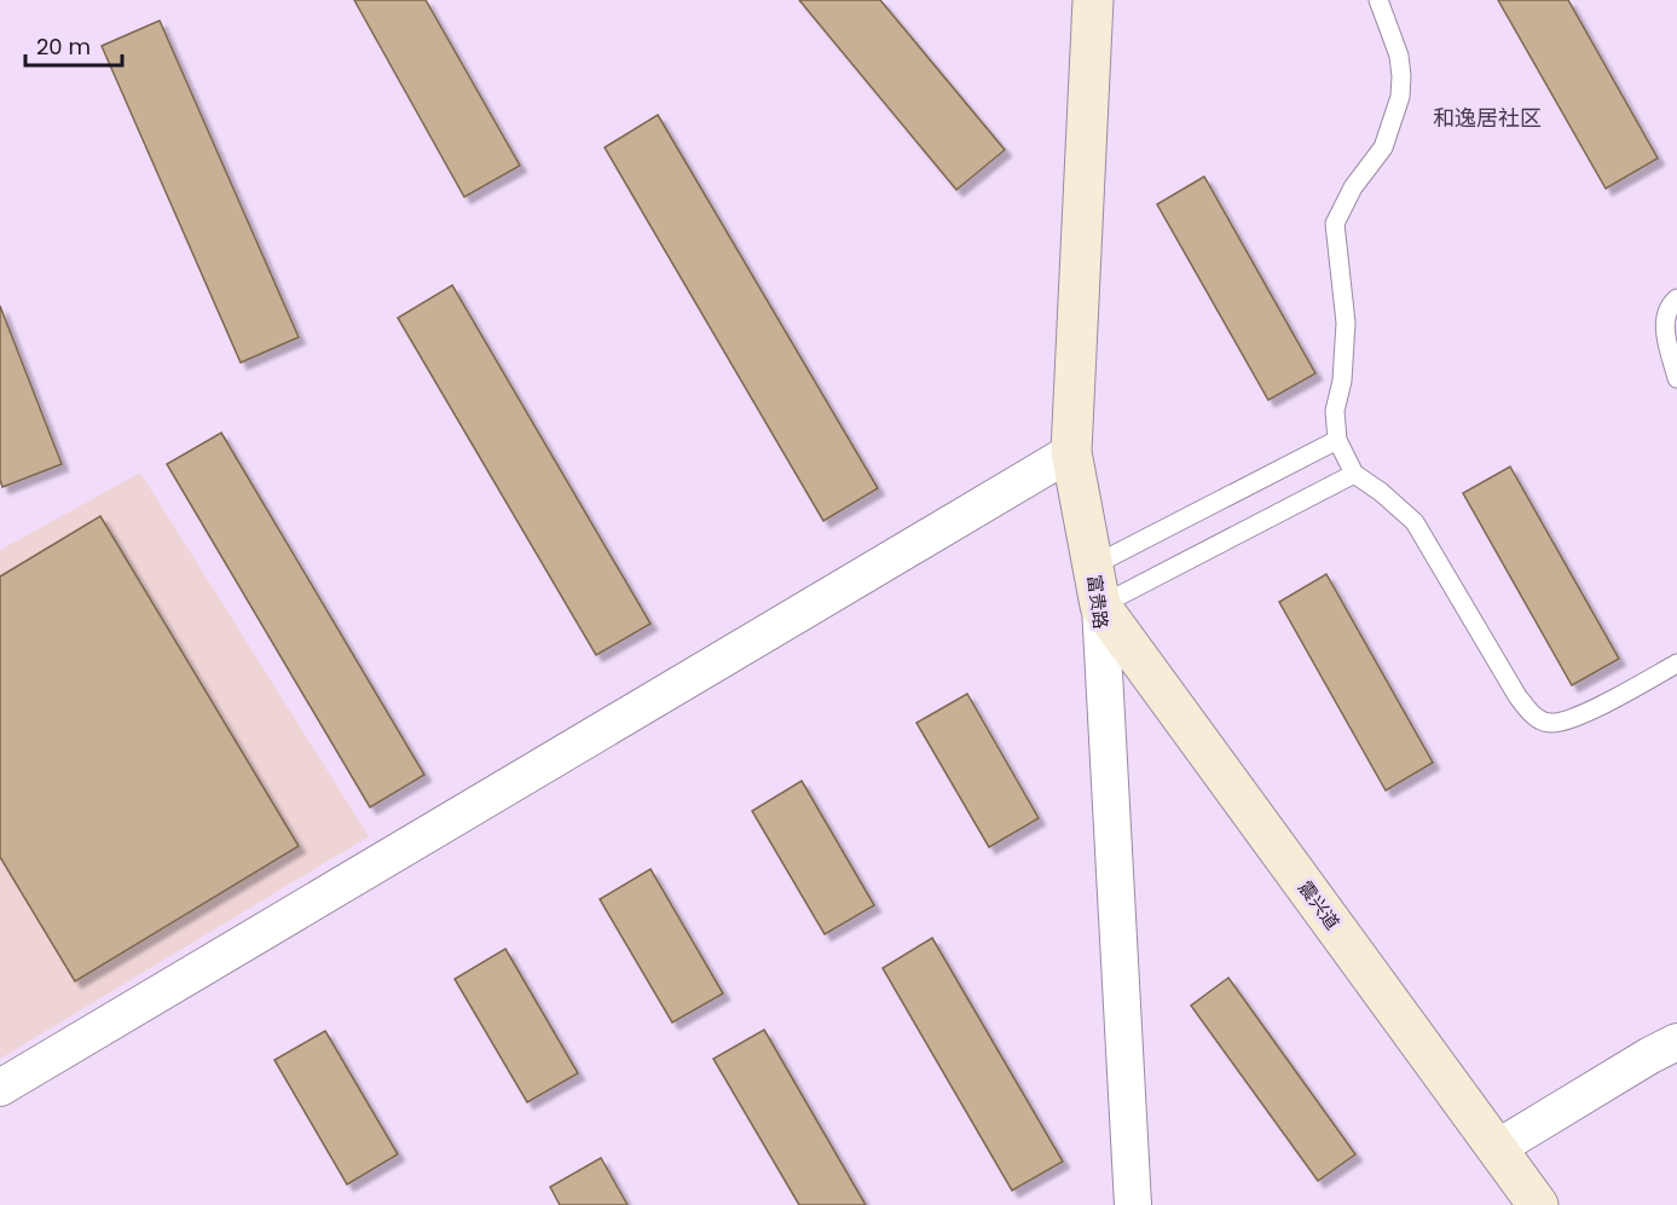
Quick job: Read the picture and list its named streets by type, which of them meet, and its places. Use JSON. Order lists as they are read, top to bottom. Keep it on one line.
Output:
{"streets":{"street":["富贵路","震兴道"]},"crossings":[["富贵路","震兴道"]],"districts":["和逸居社区"],"scale_bar":"20 m"}
